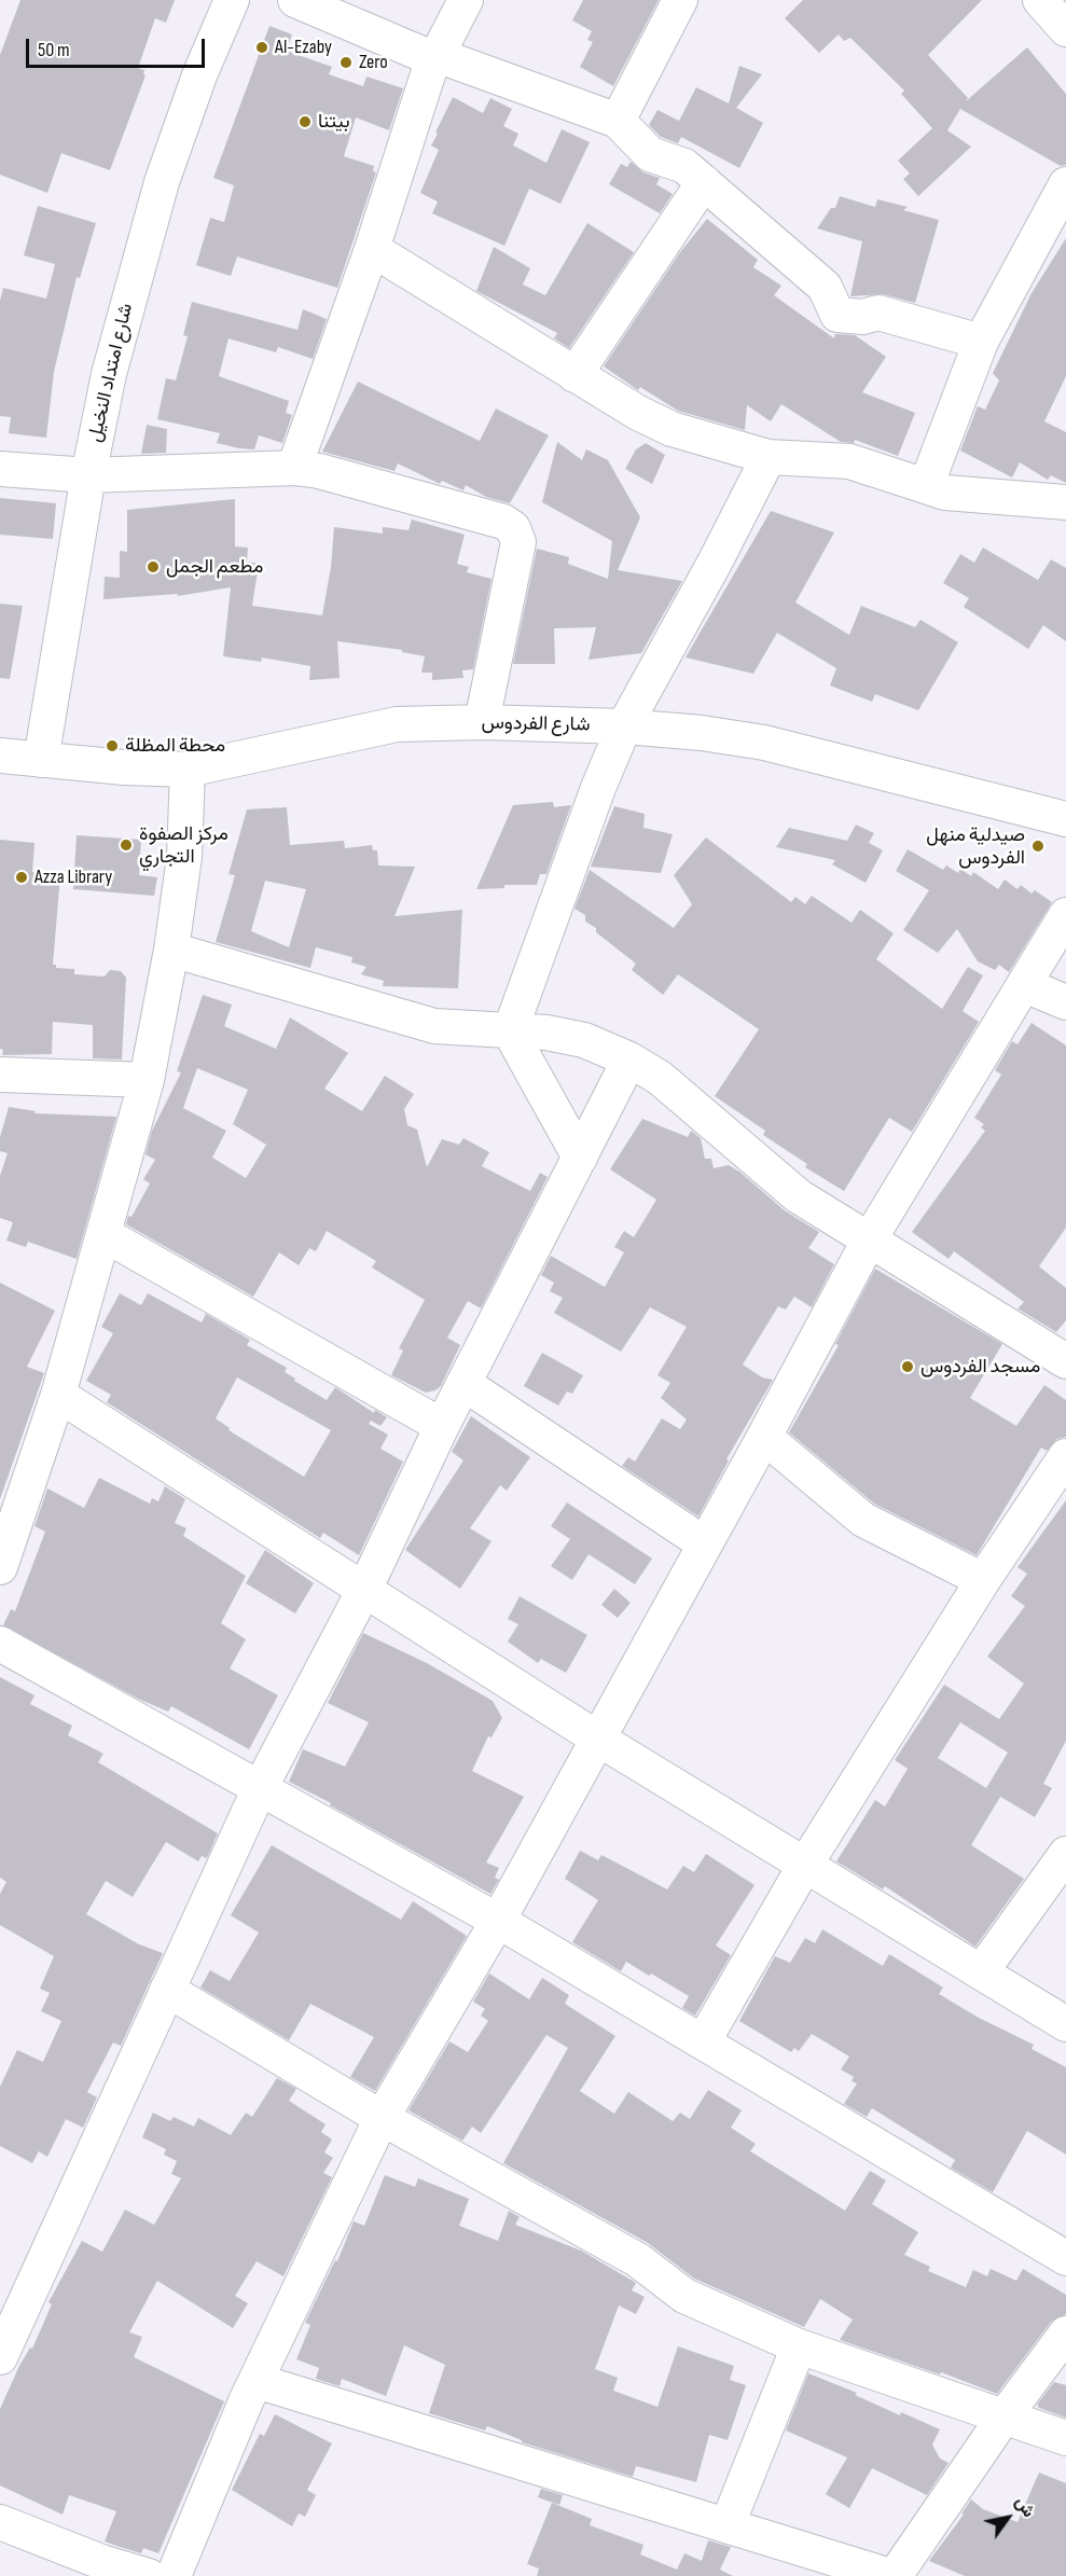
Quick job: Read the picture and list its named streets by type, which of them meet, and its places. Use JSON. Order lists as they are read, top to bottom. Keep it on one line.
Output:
{"streets":{"street":["شارع امتداد النخيل","شارع الفردوس"]},"crossings":[["شارع امتداد النخيل","شارع الفردوس"]],"places":["Al-Ezaby","Zero","بيتنا","مطعم الجمل","محطة المظلة","مركز الصفوة التجاري","صيدلية منهل الفردوس","Azza Library","مسجد الفردوس"],"scale_bar":"50 m","north":"top right"}
